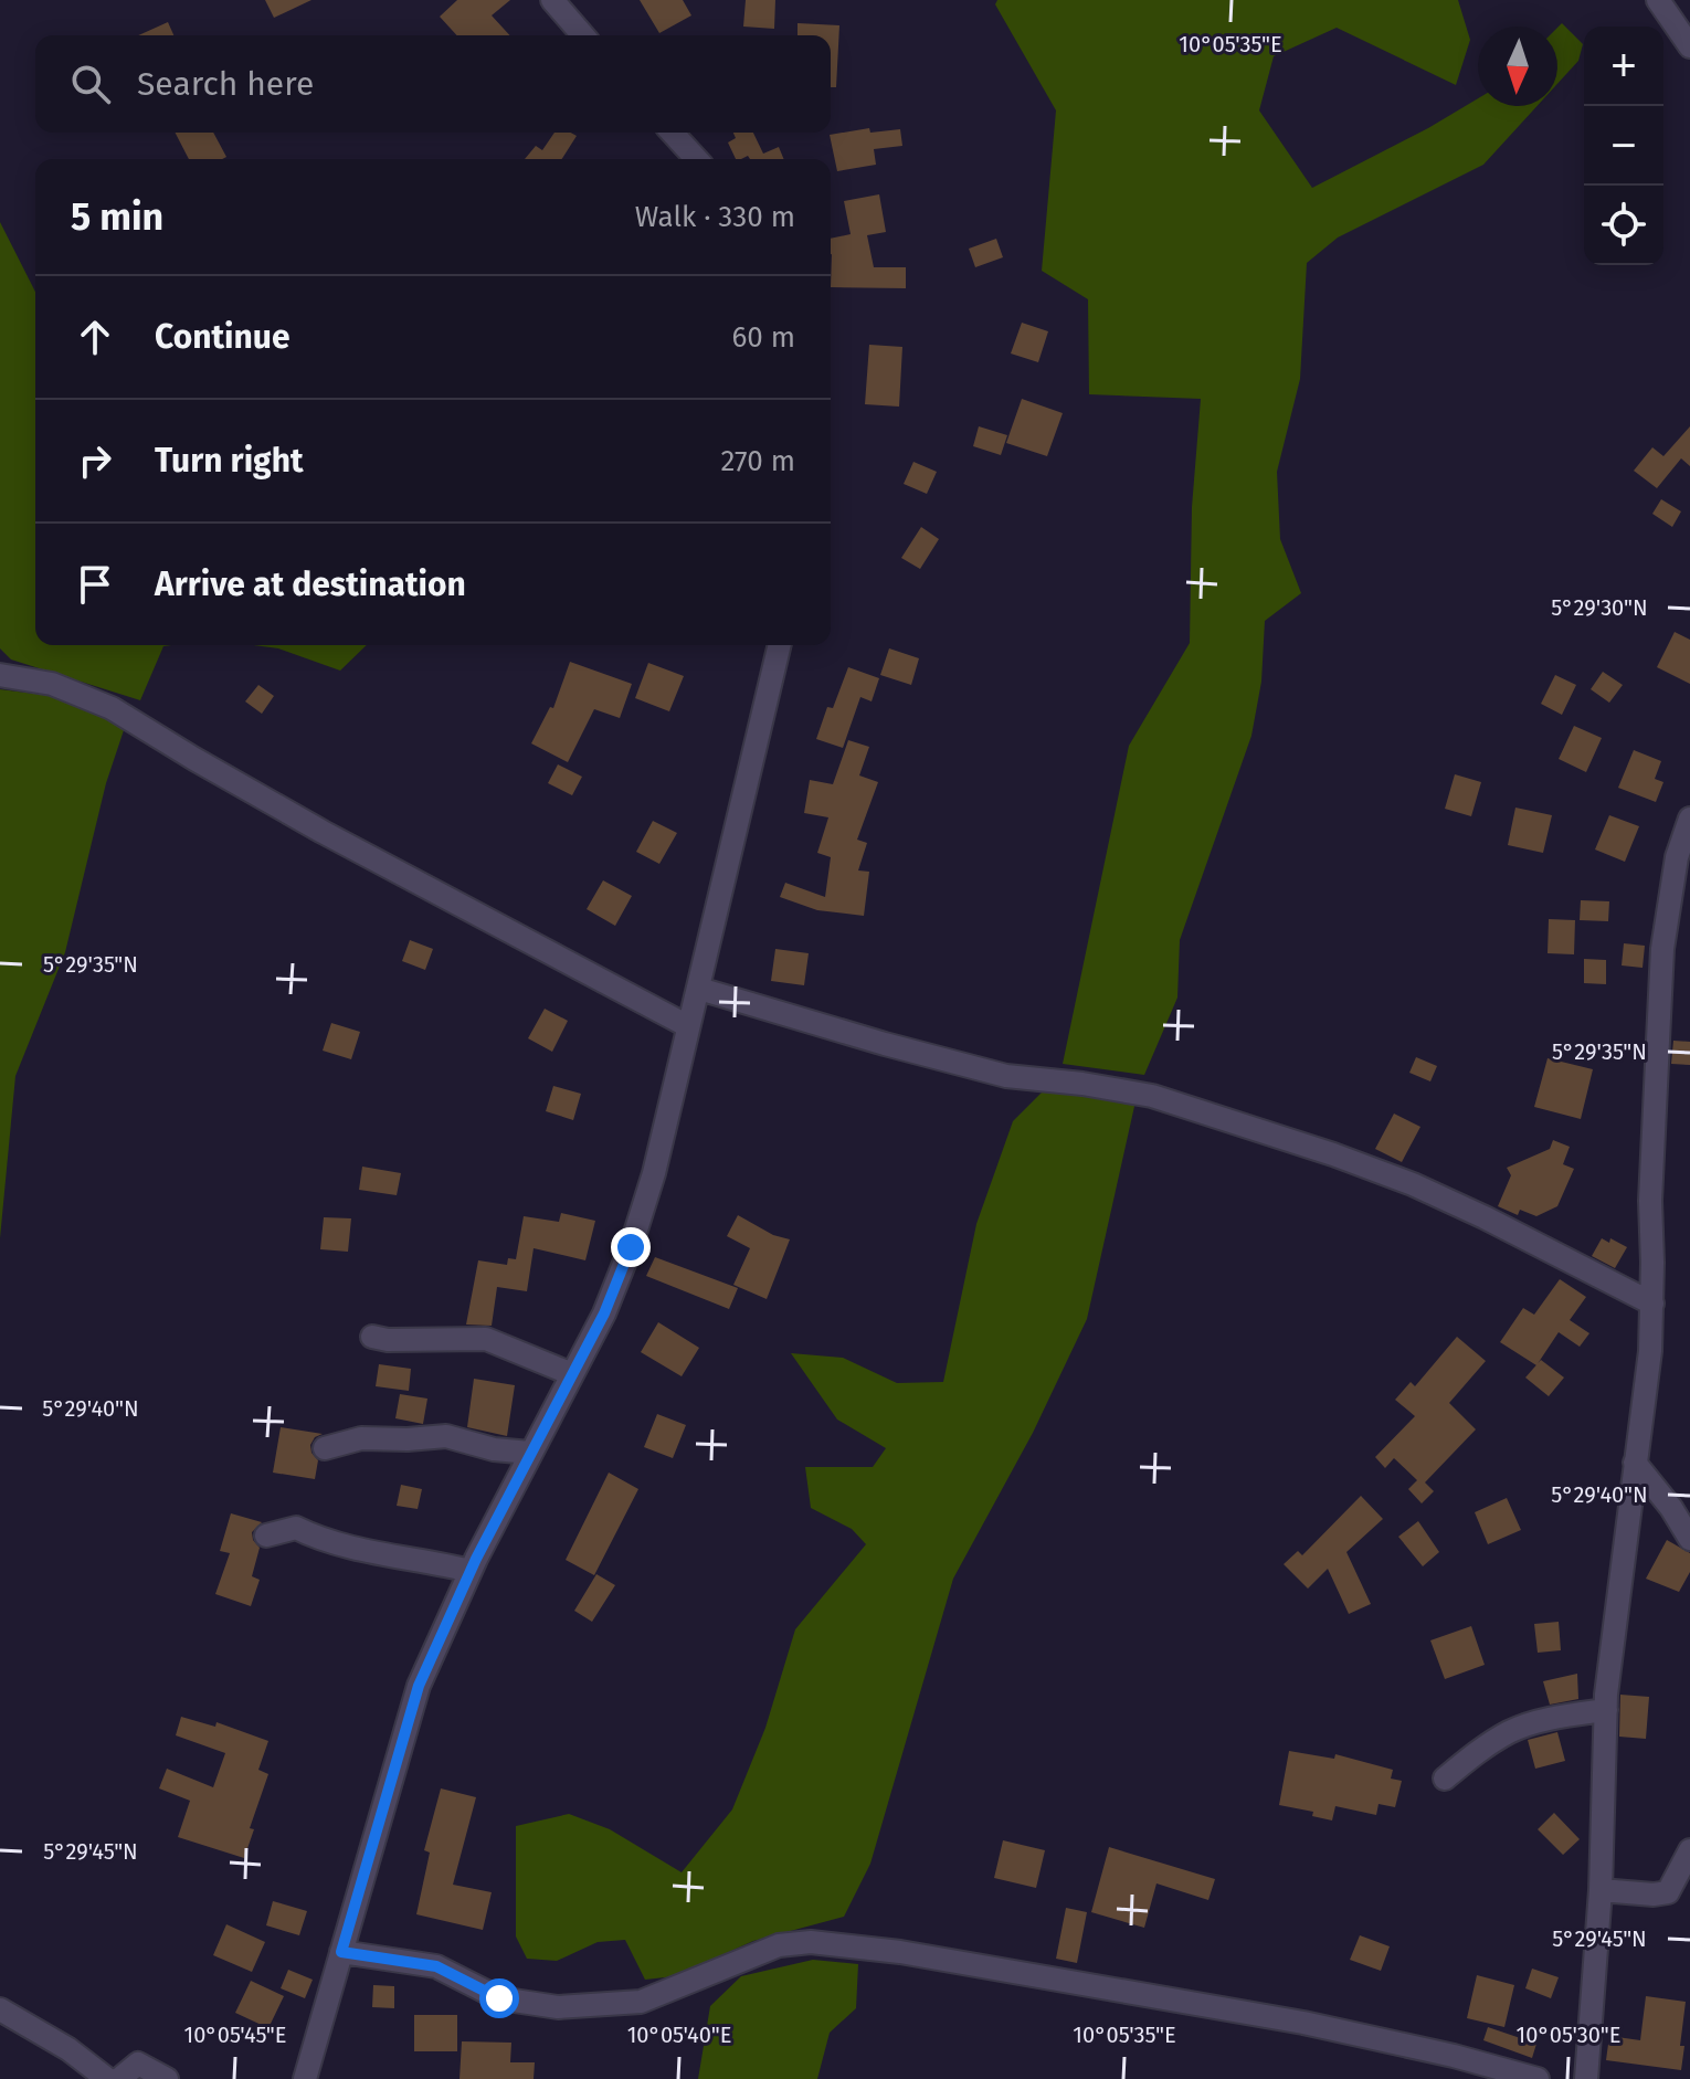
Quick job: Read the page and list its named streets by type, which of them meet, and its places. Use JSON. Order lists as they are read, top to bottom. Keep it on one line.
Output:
{"north":"bottom","page":{"map_buttons":["+","−"],"search":"Search here","heading":["5 min","Walk · 330 m"],"list":[["Continue","60 m"],["Turn right","270 m"],"Arrive at destination"]},"coordinates":["10°05'35\"E","5°29'30\"N","5°29'35\"N","5°29'40\"N","5°29'45\"N","10°05'45\"E","10°05'40\"E","10°05'30\"E"]}
